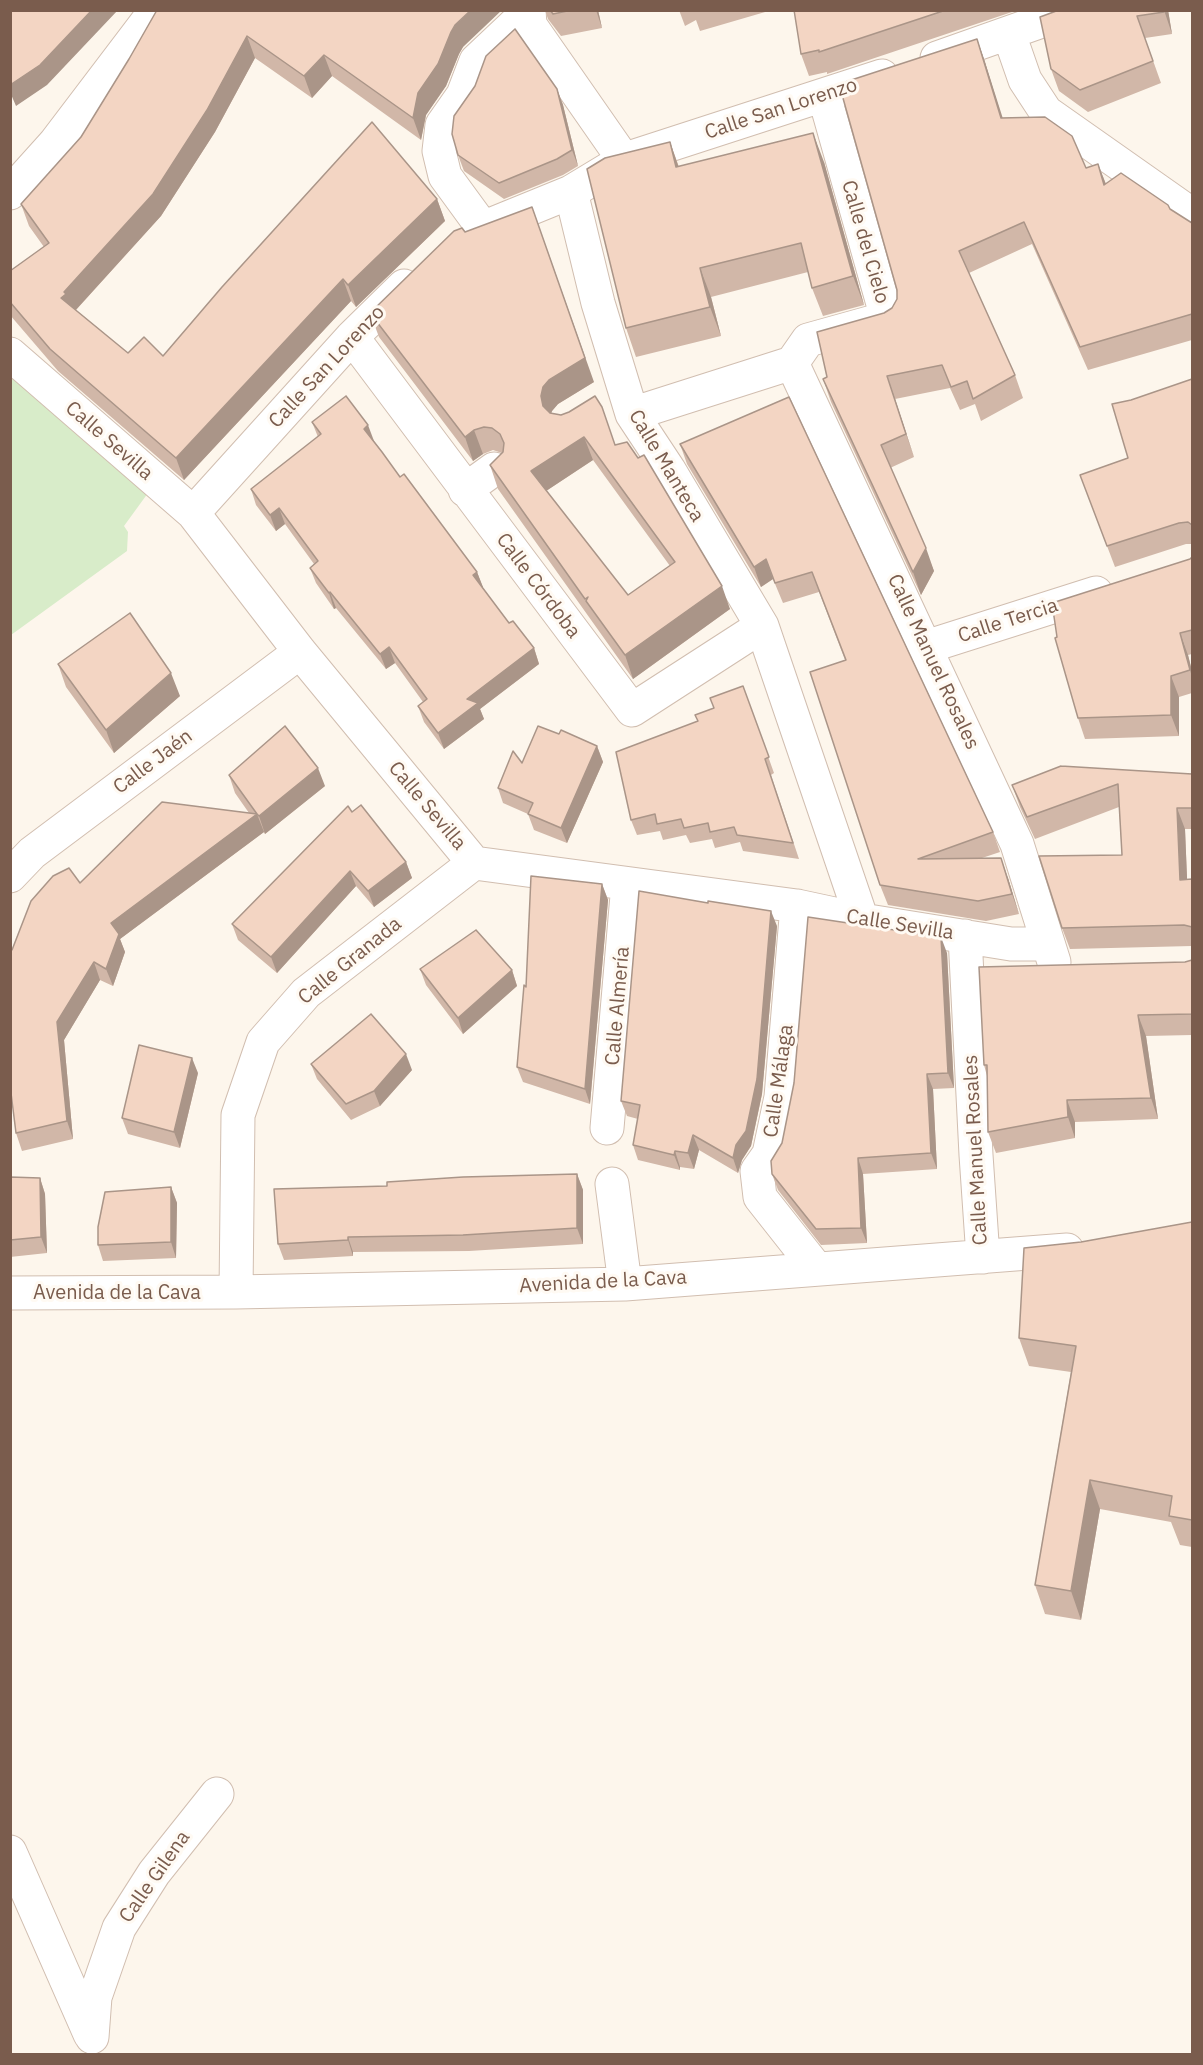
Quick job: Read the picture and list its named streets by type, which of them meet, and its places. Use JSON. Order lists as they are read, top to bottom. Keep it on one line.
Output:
{"streets":{"street":["Calle San Lorenzo","Calle del Cielo","Calle Sevilla","Calle Manteca","Calle Córdoba","Calle Tercia","Calle Manuel Rosales","Calle Jaén","Calle Granada","Calle Almería","Calle Málaga","Avenida de la Cava","Calle Gilena"]},"crossings":[["Calle San Lorenzo","Calle del Cielo"],["Calle San Lorenzo","Calle Sevilla"],["Calle San Lorenzo","Calle Córdoba"],["Calle del Cielo","Calle Manuel Rosales"],["Calle Sevilla","Calle Manteca"],["Calle Sevilla","Calle Manuel Rosales"],["Calle Sevilla","Calle Jaén"],["Calle Sevilla","Calle Granada"],["Calle Sevilla","Calle Almería"],["Calle Sevilla","Calle Málaga"],["Calle Manteca","Calle Córdoba"],["Calle Tercia","Calle Manuel Rosales"],["Calle Manuel Rosales","Avenida de la Cava"],["Calle Granada","Avenida de la Cava"],["Calle Málaga","Avenida de la Cava"]]}
